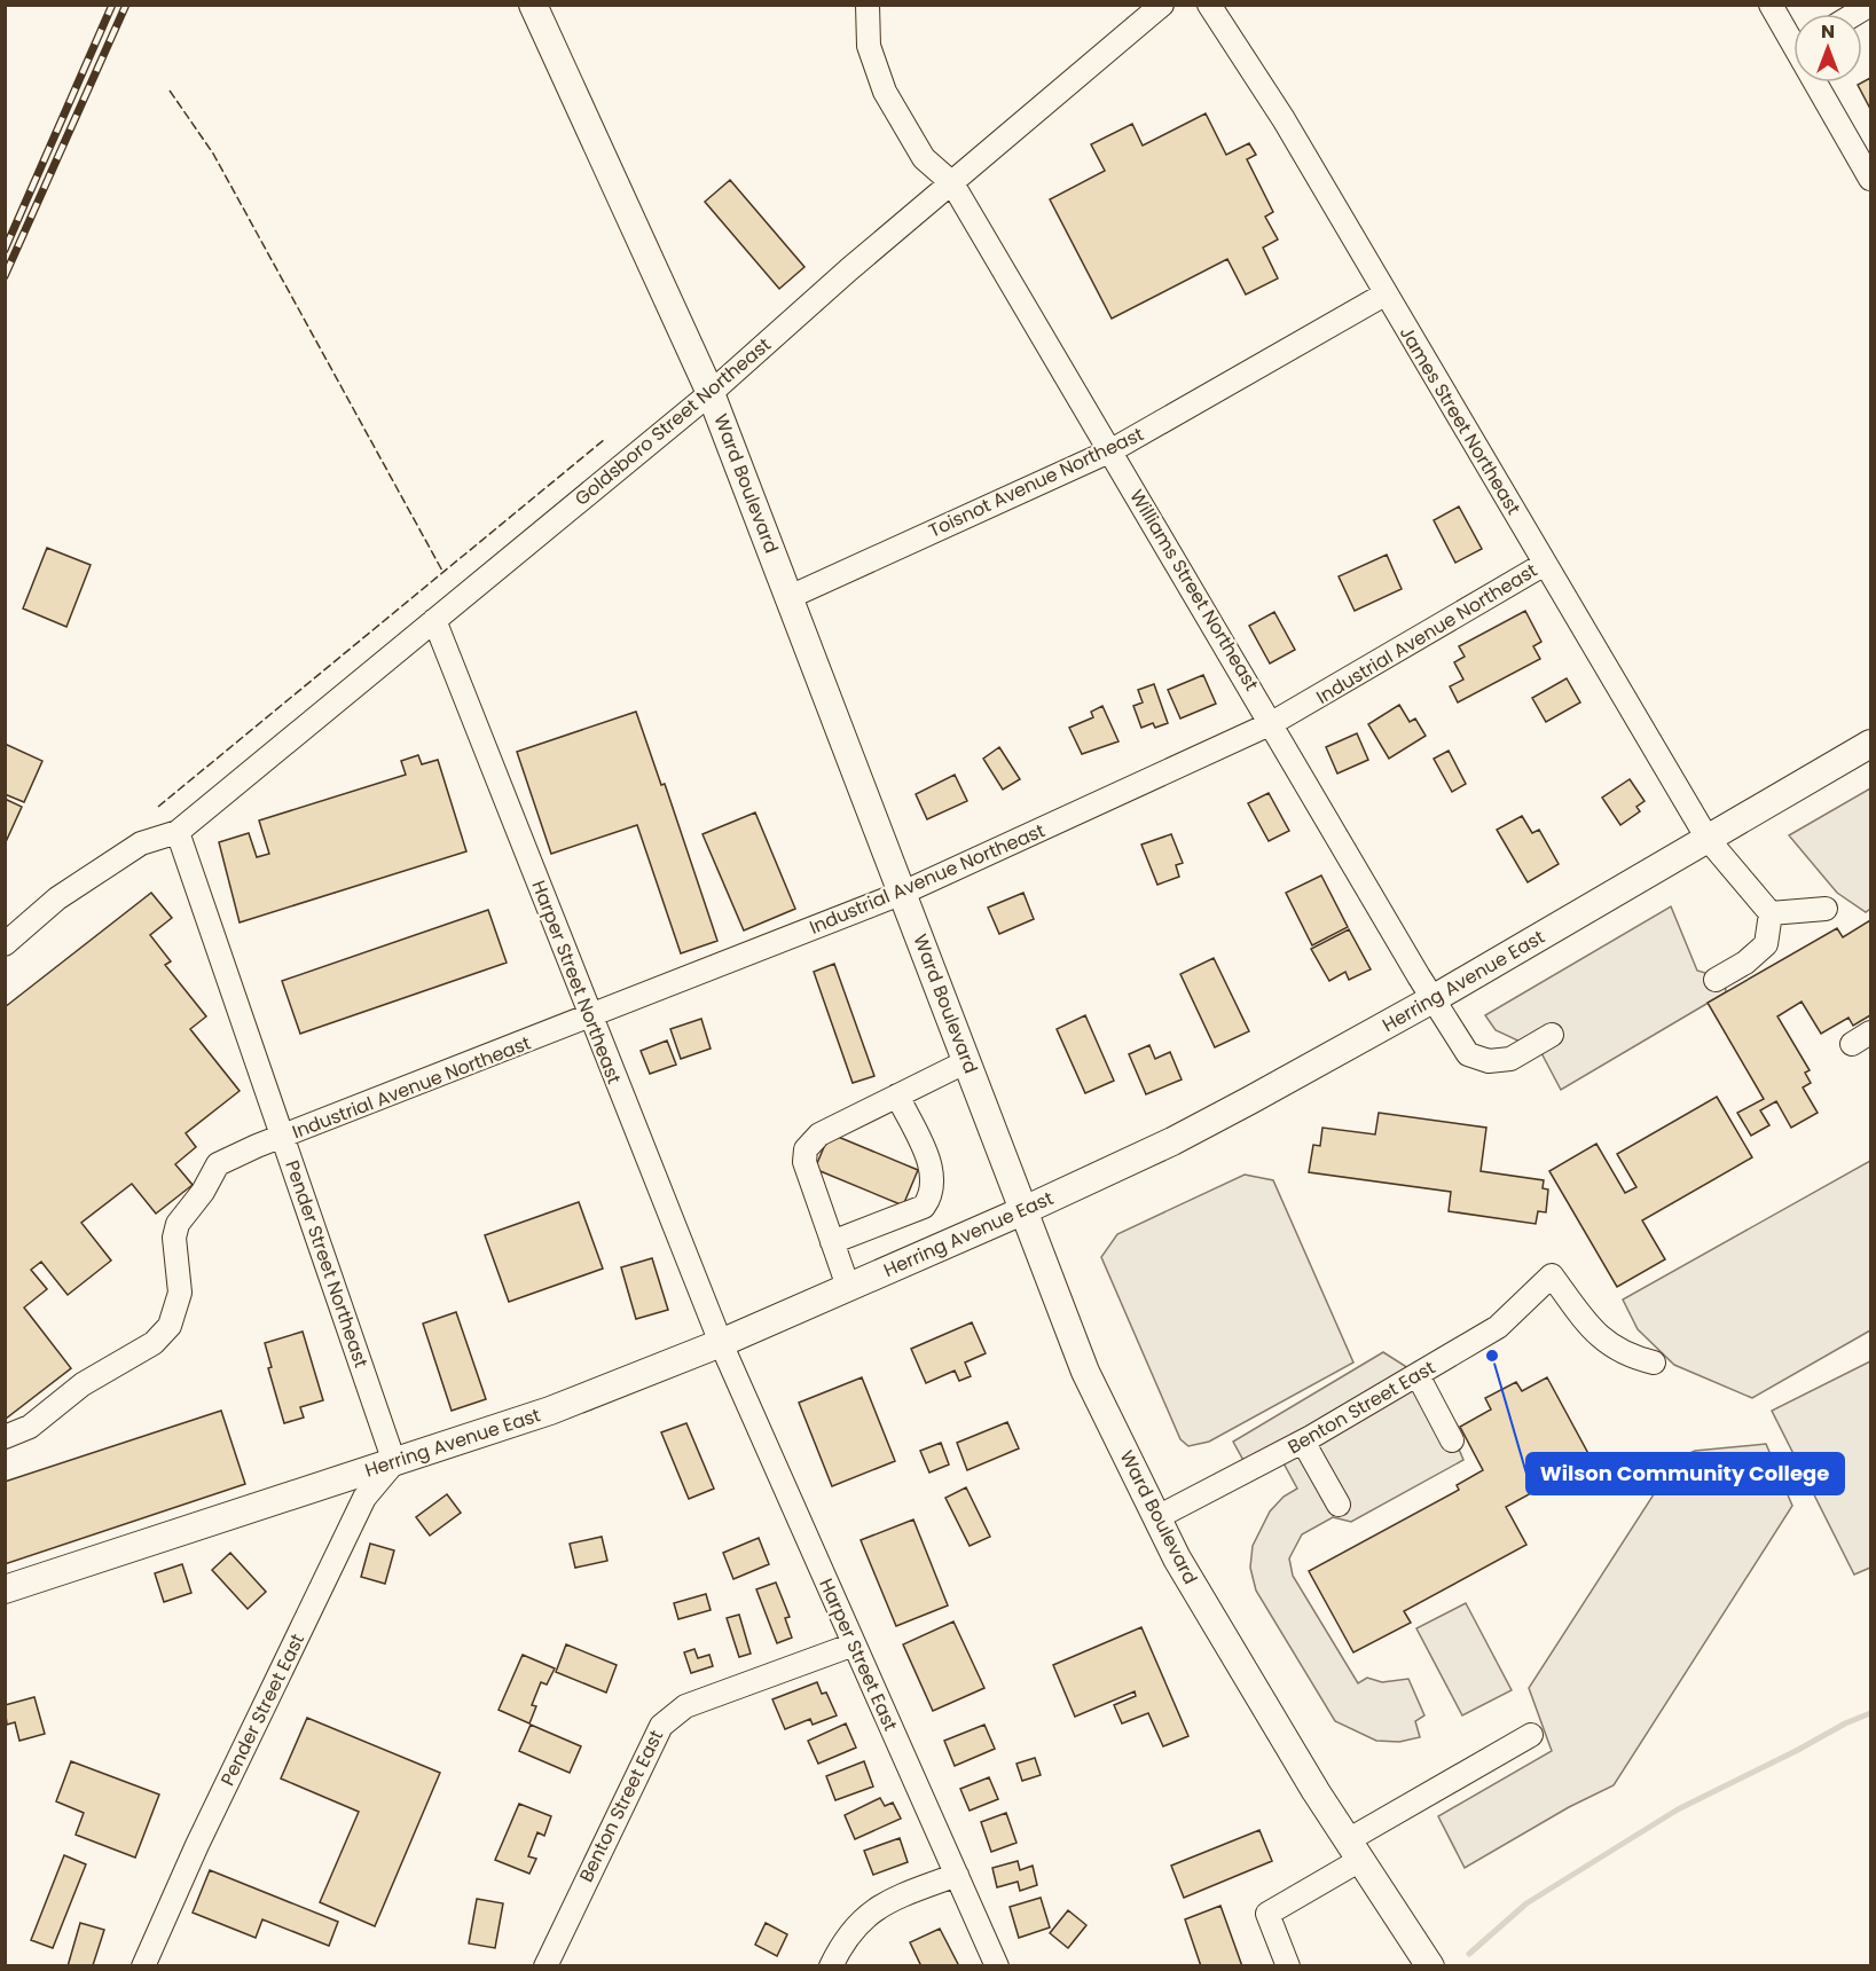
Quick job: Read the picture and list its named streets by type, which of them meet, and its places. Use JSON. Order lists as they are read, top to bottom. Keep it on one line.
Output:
{"streets":{"main road":["Ward Boulevard","Herring Avenue East"],"street":["James Street Northeast","Goldsboro Street Northeast","Toisnot Avenue Northeast","Williams Street Northeast","Industrial Avenue Northeast","Harper Street Northeast","Pender Street Northeast","Benton Street East","Harper Street East","Pender Street East"]},"crossings":[["James Street Northeast","Toisnot Avenue Northeast"],["James Street Northeast","Industrial Avenue Northeast"],["James Street Northeast","Herring Avenue East"],["Goldsboro Street Northeast","Ward Boulevard"],["Goldsboro Street Northeast","Williams Street Northeast"],["Goldsboro Street Northeast","Harper Street Northeast"],["Goldsboro Street Northeast","Pender Street Northeast"],["Toisnot Avenue Northeast","Ward Boulevard"],["Toisnot Avenue Northeast","Williams Street Northeast"],["Ward Boulevard","Industrial Avenue Northeast"],["Ward Boulevard","Herring Avenue East"],["Ward Boulevard","Benton Street East"],["Williams Street Northeast","Industrial Avenue Northeast"],["Williams Street Northeast","Herring Avenue East"],["Industrial Avenue Northeast","Harper Street Northeast"],["Industrial Avenue Northeast","Pender Street Northeast"],["Herring Avenue East","Harper Street Northeast"],["Herring Avenue East","Pender Street Northeast"],["Herring Avenue East","Harper Street East"],["Herring Avenue East","Pender Street East"],["Harper Street Northeast","Harper Street East"],["Pender Street Northeast","Pender Street East"],["Benton Street East","Harper Street East"]],"places":["Wilson Community College"],"north":"top"}
